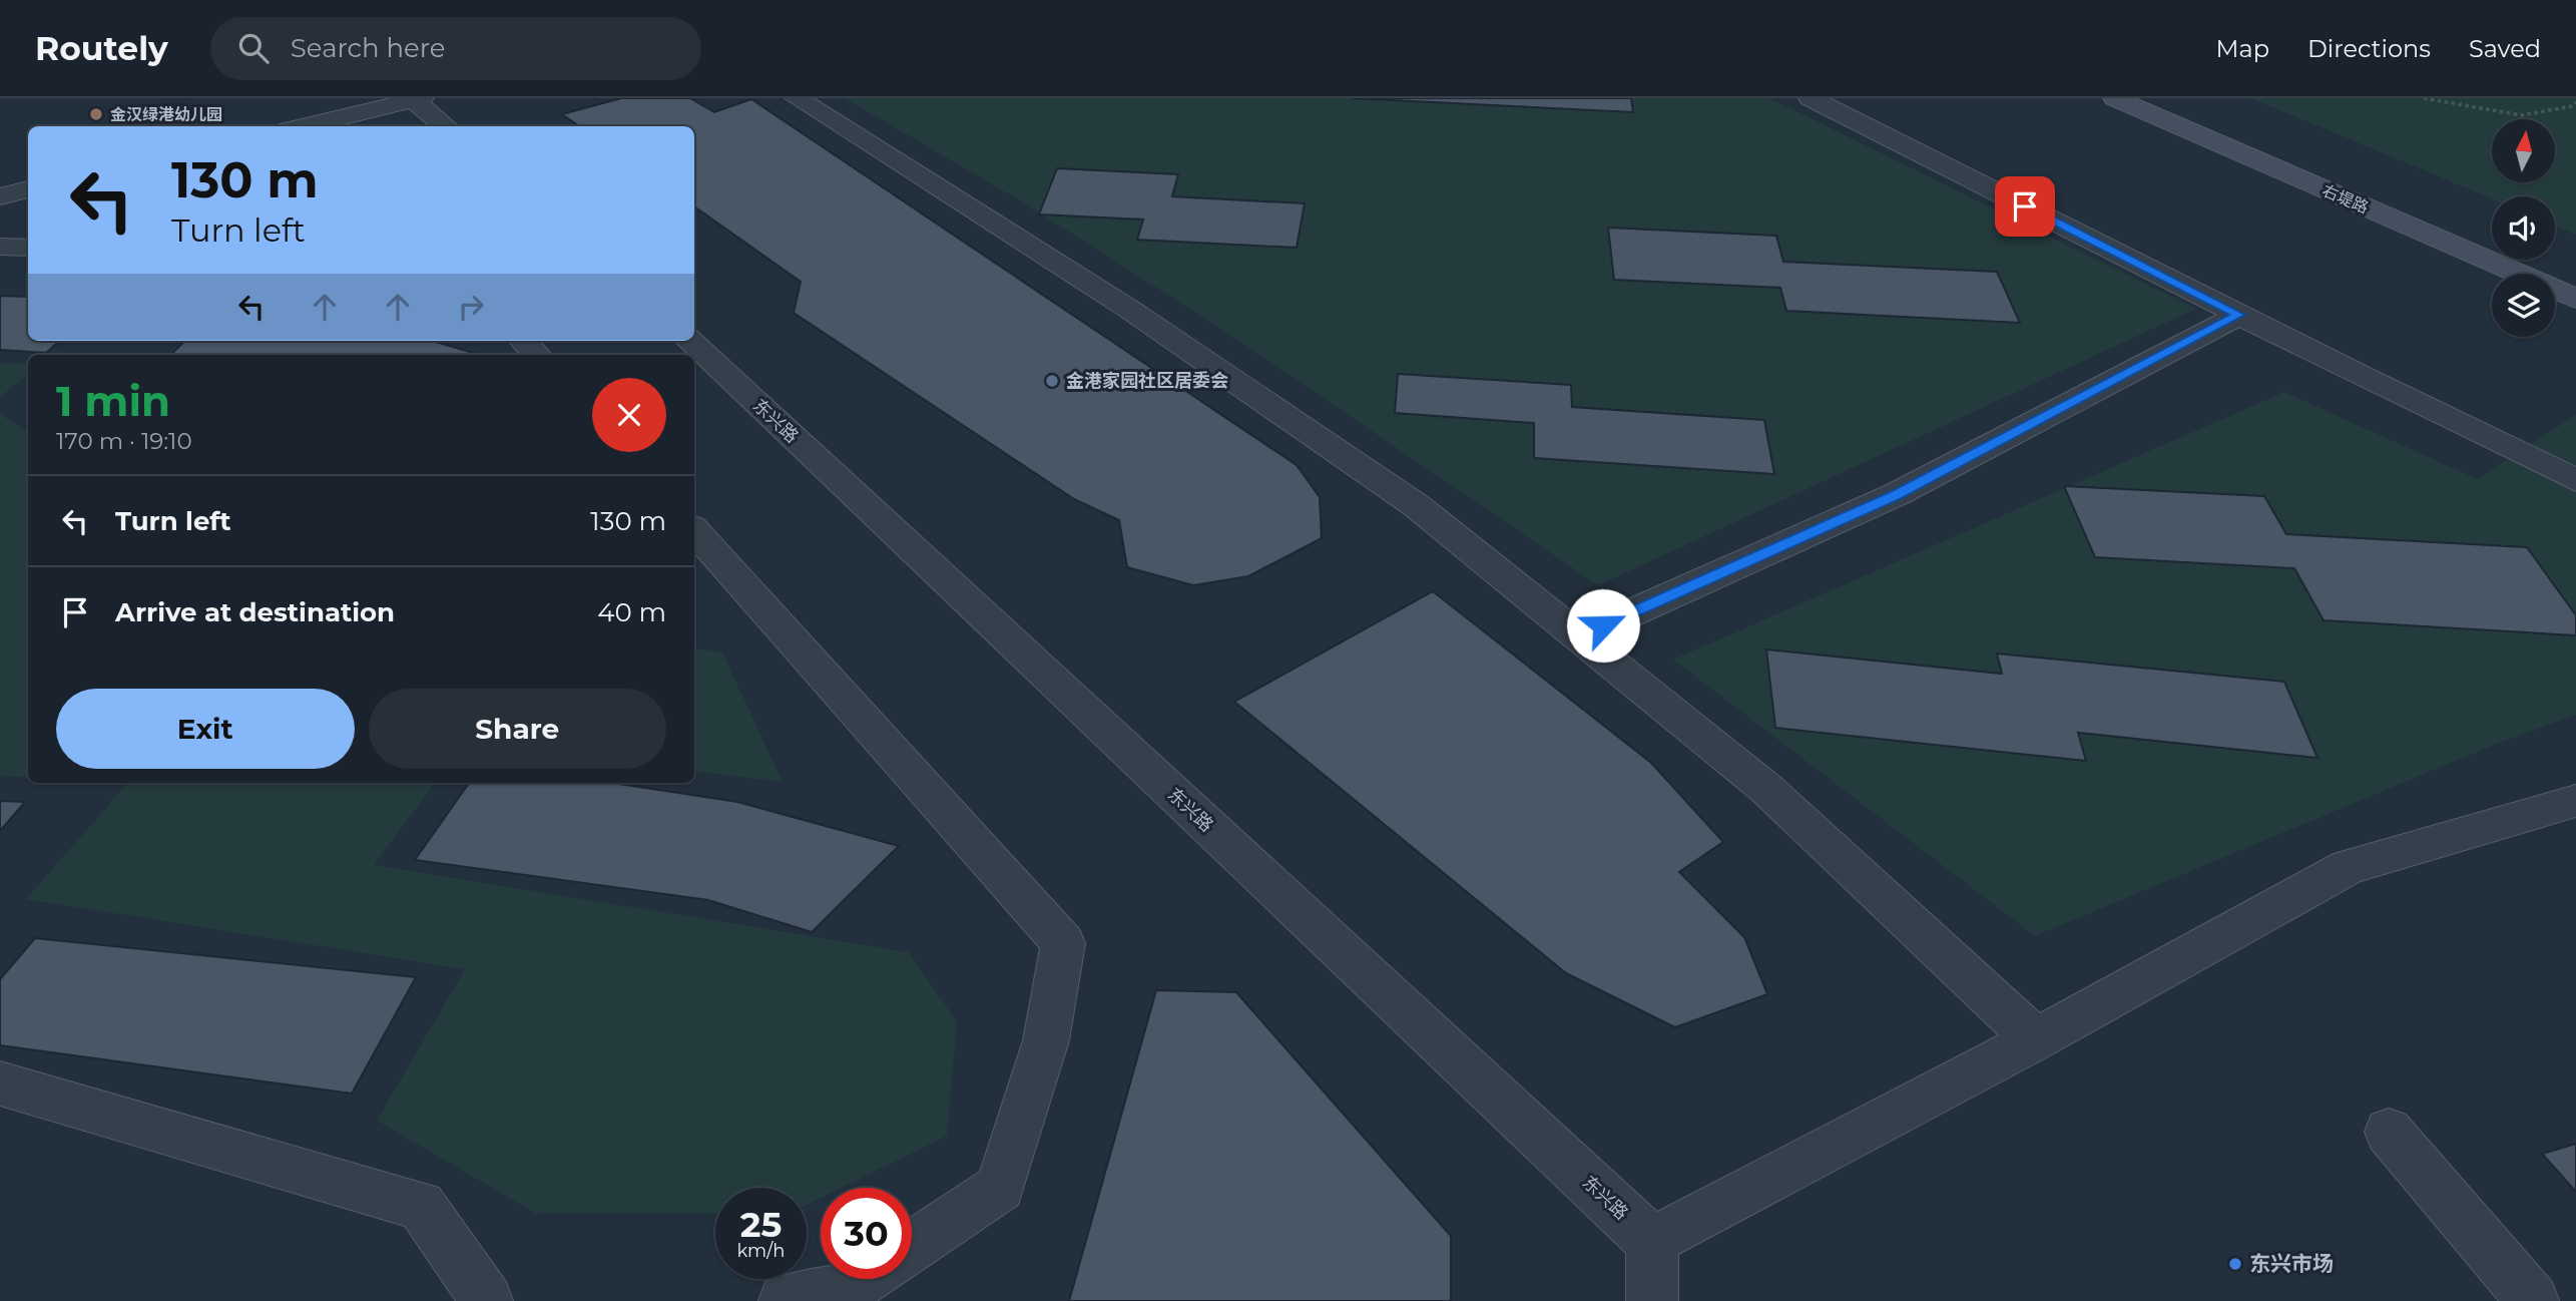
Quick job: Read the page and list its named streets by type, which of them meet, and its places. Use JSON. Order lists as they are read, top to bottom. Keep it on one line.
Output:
{"streets":{"main road":["右堤路"],"street":["东兴路"]},"places":["金汉绿港幼儿园","金港家园社区居委会","东兴市场"],"north":"top","page":{"header":"Routely","search":"Search here","nav":["Map","Directions","Saved"],"turn":["130 m","Turn left"],"heading":["1 min","170 m · 19:10"],"list":[{"name":"Turn left","value":"130 m"},{"name":"Arrive at destination","value":"40 m"}],"buttons":["Exit","Share"],"speed":"25 km/h","limit":"30"}}
